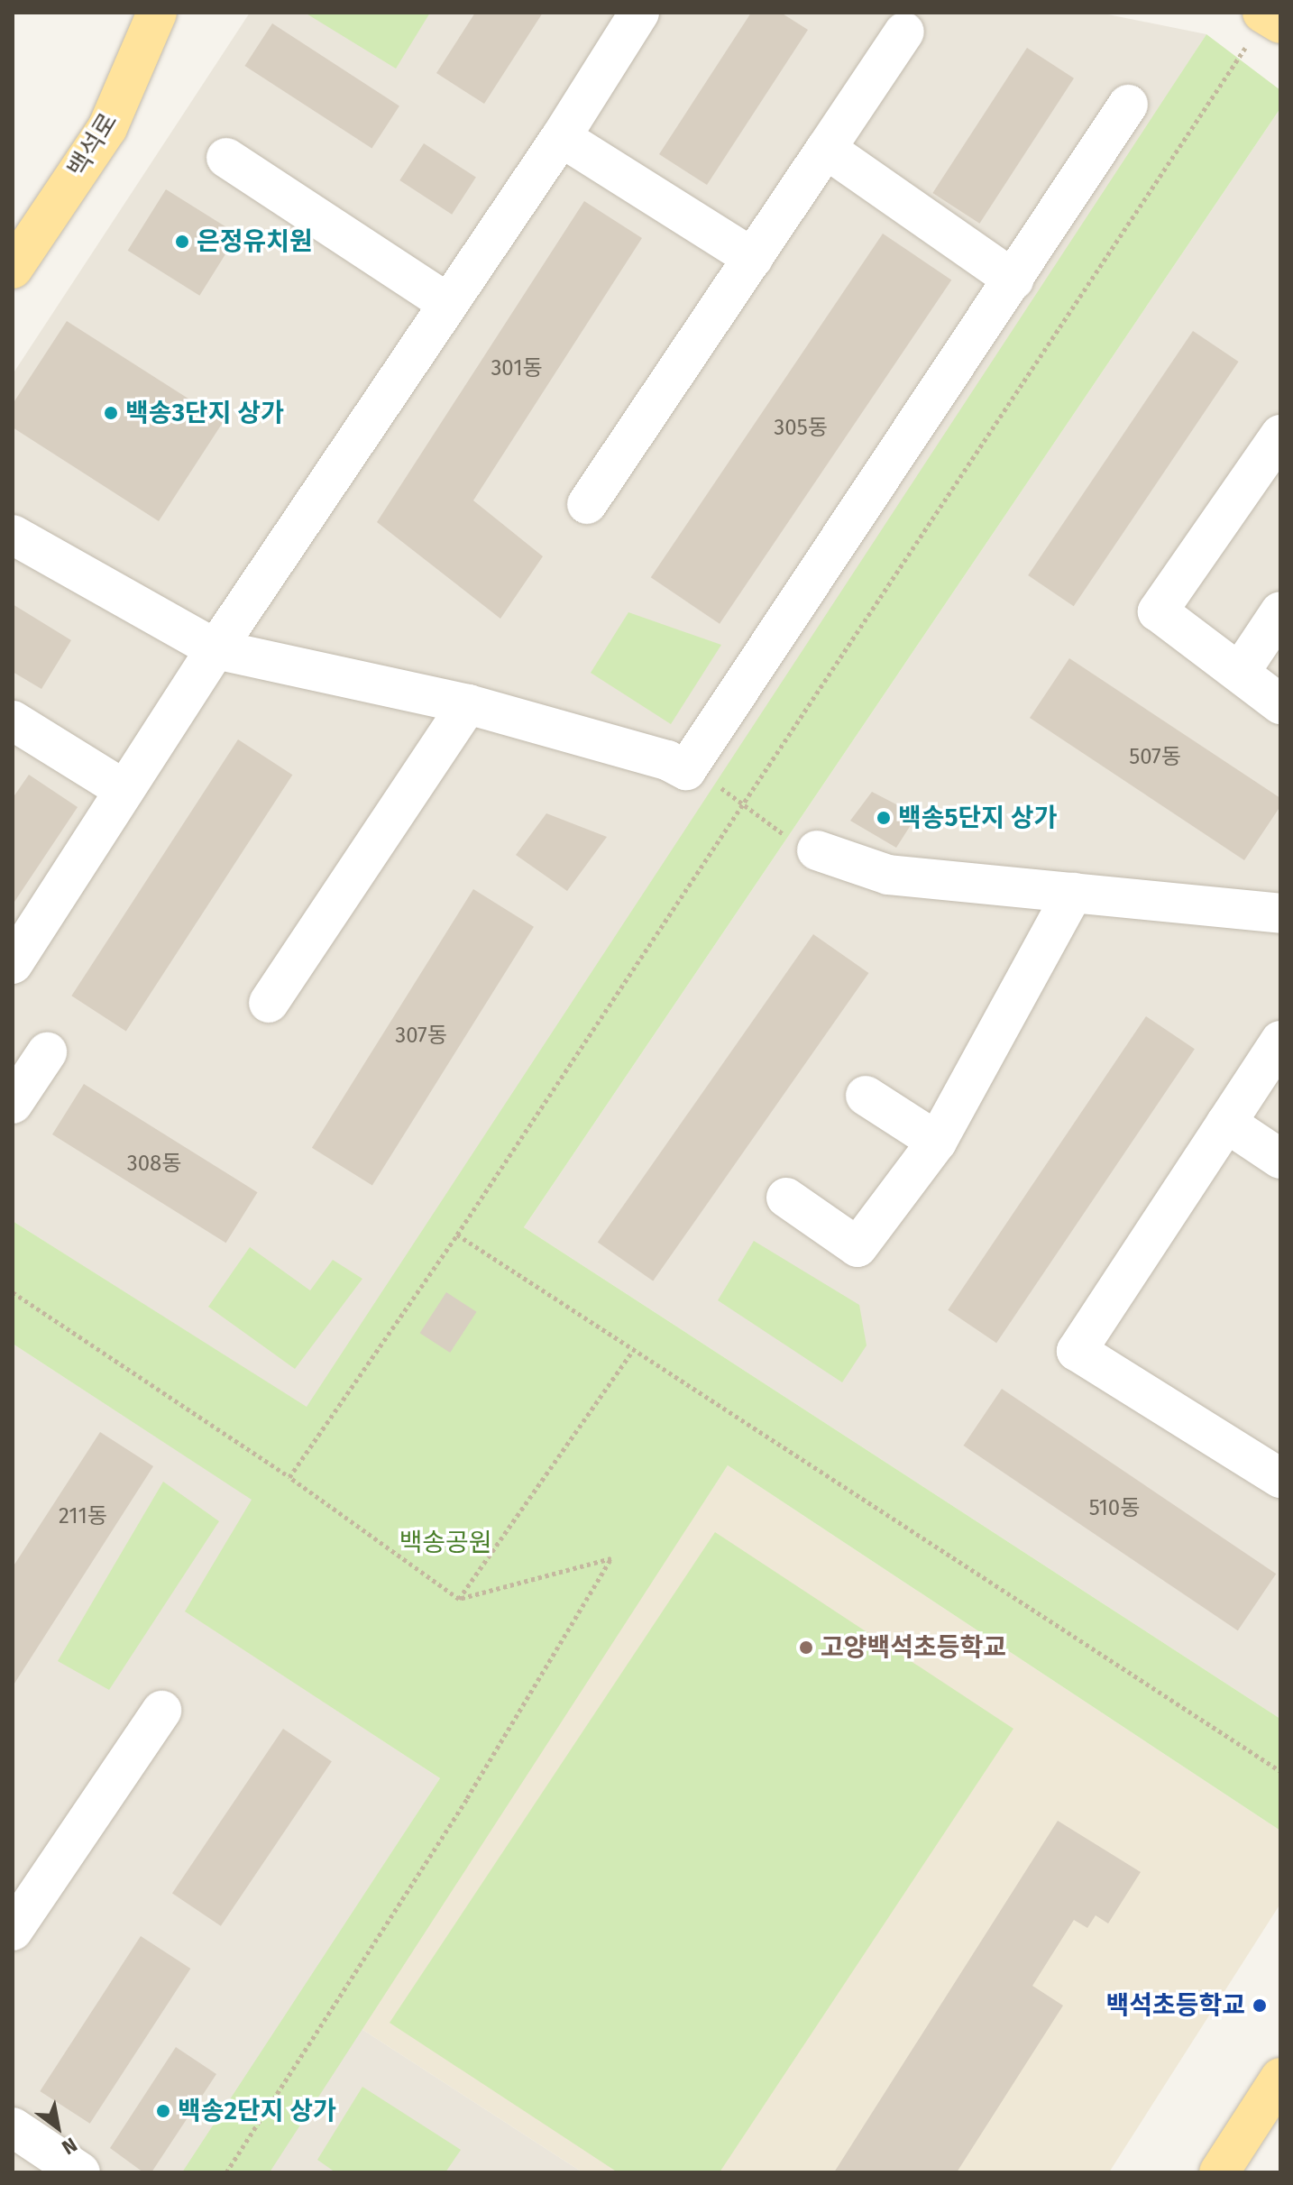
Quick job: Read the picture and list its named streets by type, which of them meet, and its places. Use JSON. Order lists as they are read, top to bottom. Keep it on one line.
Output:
{"streets":{"main road":["백석로"]},"parks":["백송공원"],"places":["은정유치원","백송3단지 상가","백송5단지 상가","고양백석초등학교","백석초등학교","백송2단지 상가"],"house_numbers":["301동","305동","507동","307동","308동","510동","211동"],"north":"bottom right"}
